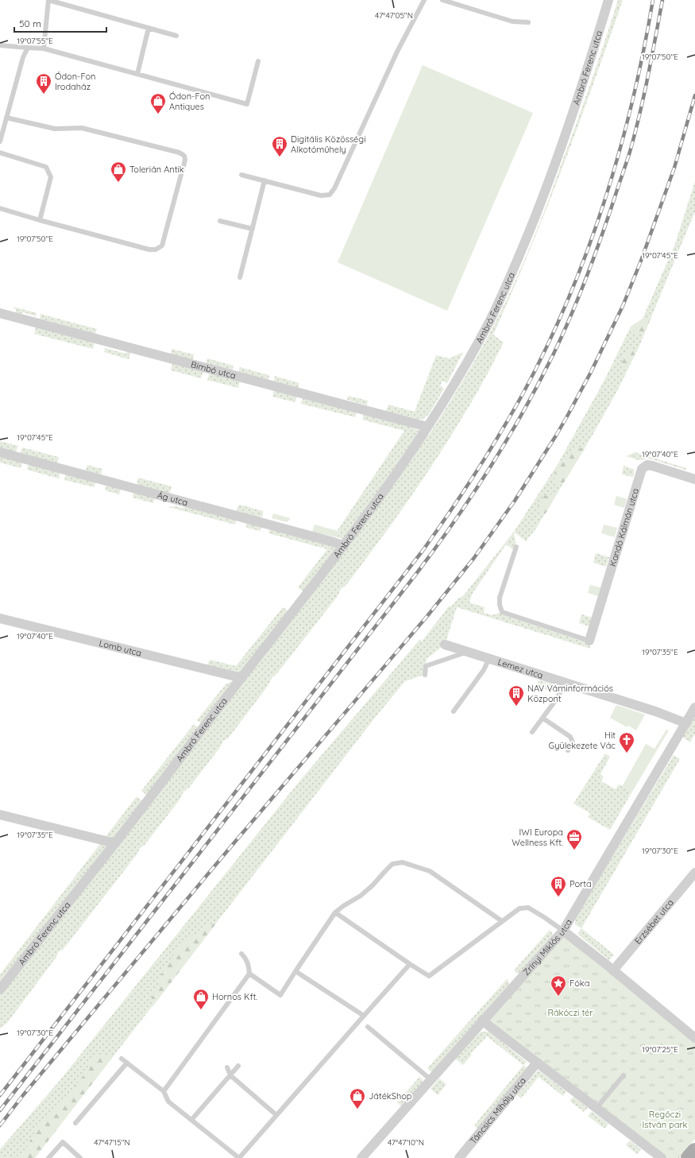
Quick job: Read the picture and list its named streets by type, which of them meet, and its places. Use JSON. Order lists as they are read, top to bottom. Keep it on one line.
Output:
{"streets":{"street":["Ambró Ferenc utca","Bimbó utca","Ág utca","Kandó Kálmán utca","Lomb utca","Lemez utca","Erzsébet utca","Zrínyi Miklós utca","Táncsics Mihály utca"]},"crossings":[["Ambró Ferenc utca","Bimbó utca"],["Ambró Ferenc utca","Ág utca"],["Ambró Ferenc utca","Lomb utca"],["Lemez utca","Zrínyi Miklós utca"]],"parks":["Rákóczi tér","Regőczi István park"],"places":{"building":["Ódon-Fon Irodaház","Digitális Közösségi Alkotóműhely","NAV Váminformációs Központ","Porta"],"shop":["Ódon-Fon Antiques","Tolerián Antik","Hornos Kft.","JátékShop"],"church":["Hit Gyülekezete Vác"],"office":["IWI Europa Wellness Kft."],"place":["Fóka"]},"scale_bar":"50 m","coordinates":["47°47'05\"N","19°07'55\"E","19°07'50\"E","19°07'45\"E","19°07'40\"E","19°07'35\"E","19°07'30\"E","19°07'25\"E","47°47'15\"N","47°47'10\"N"]}
